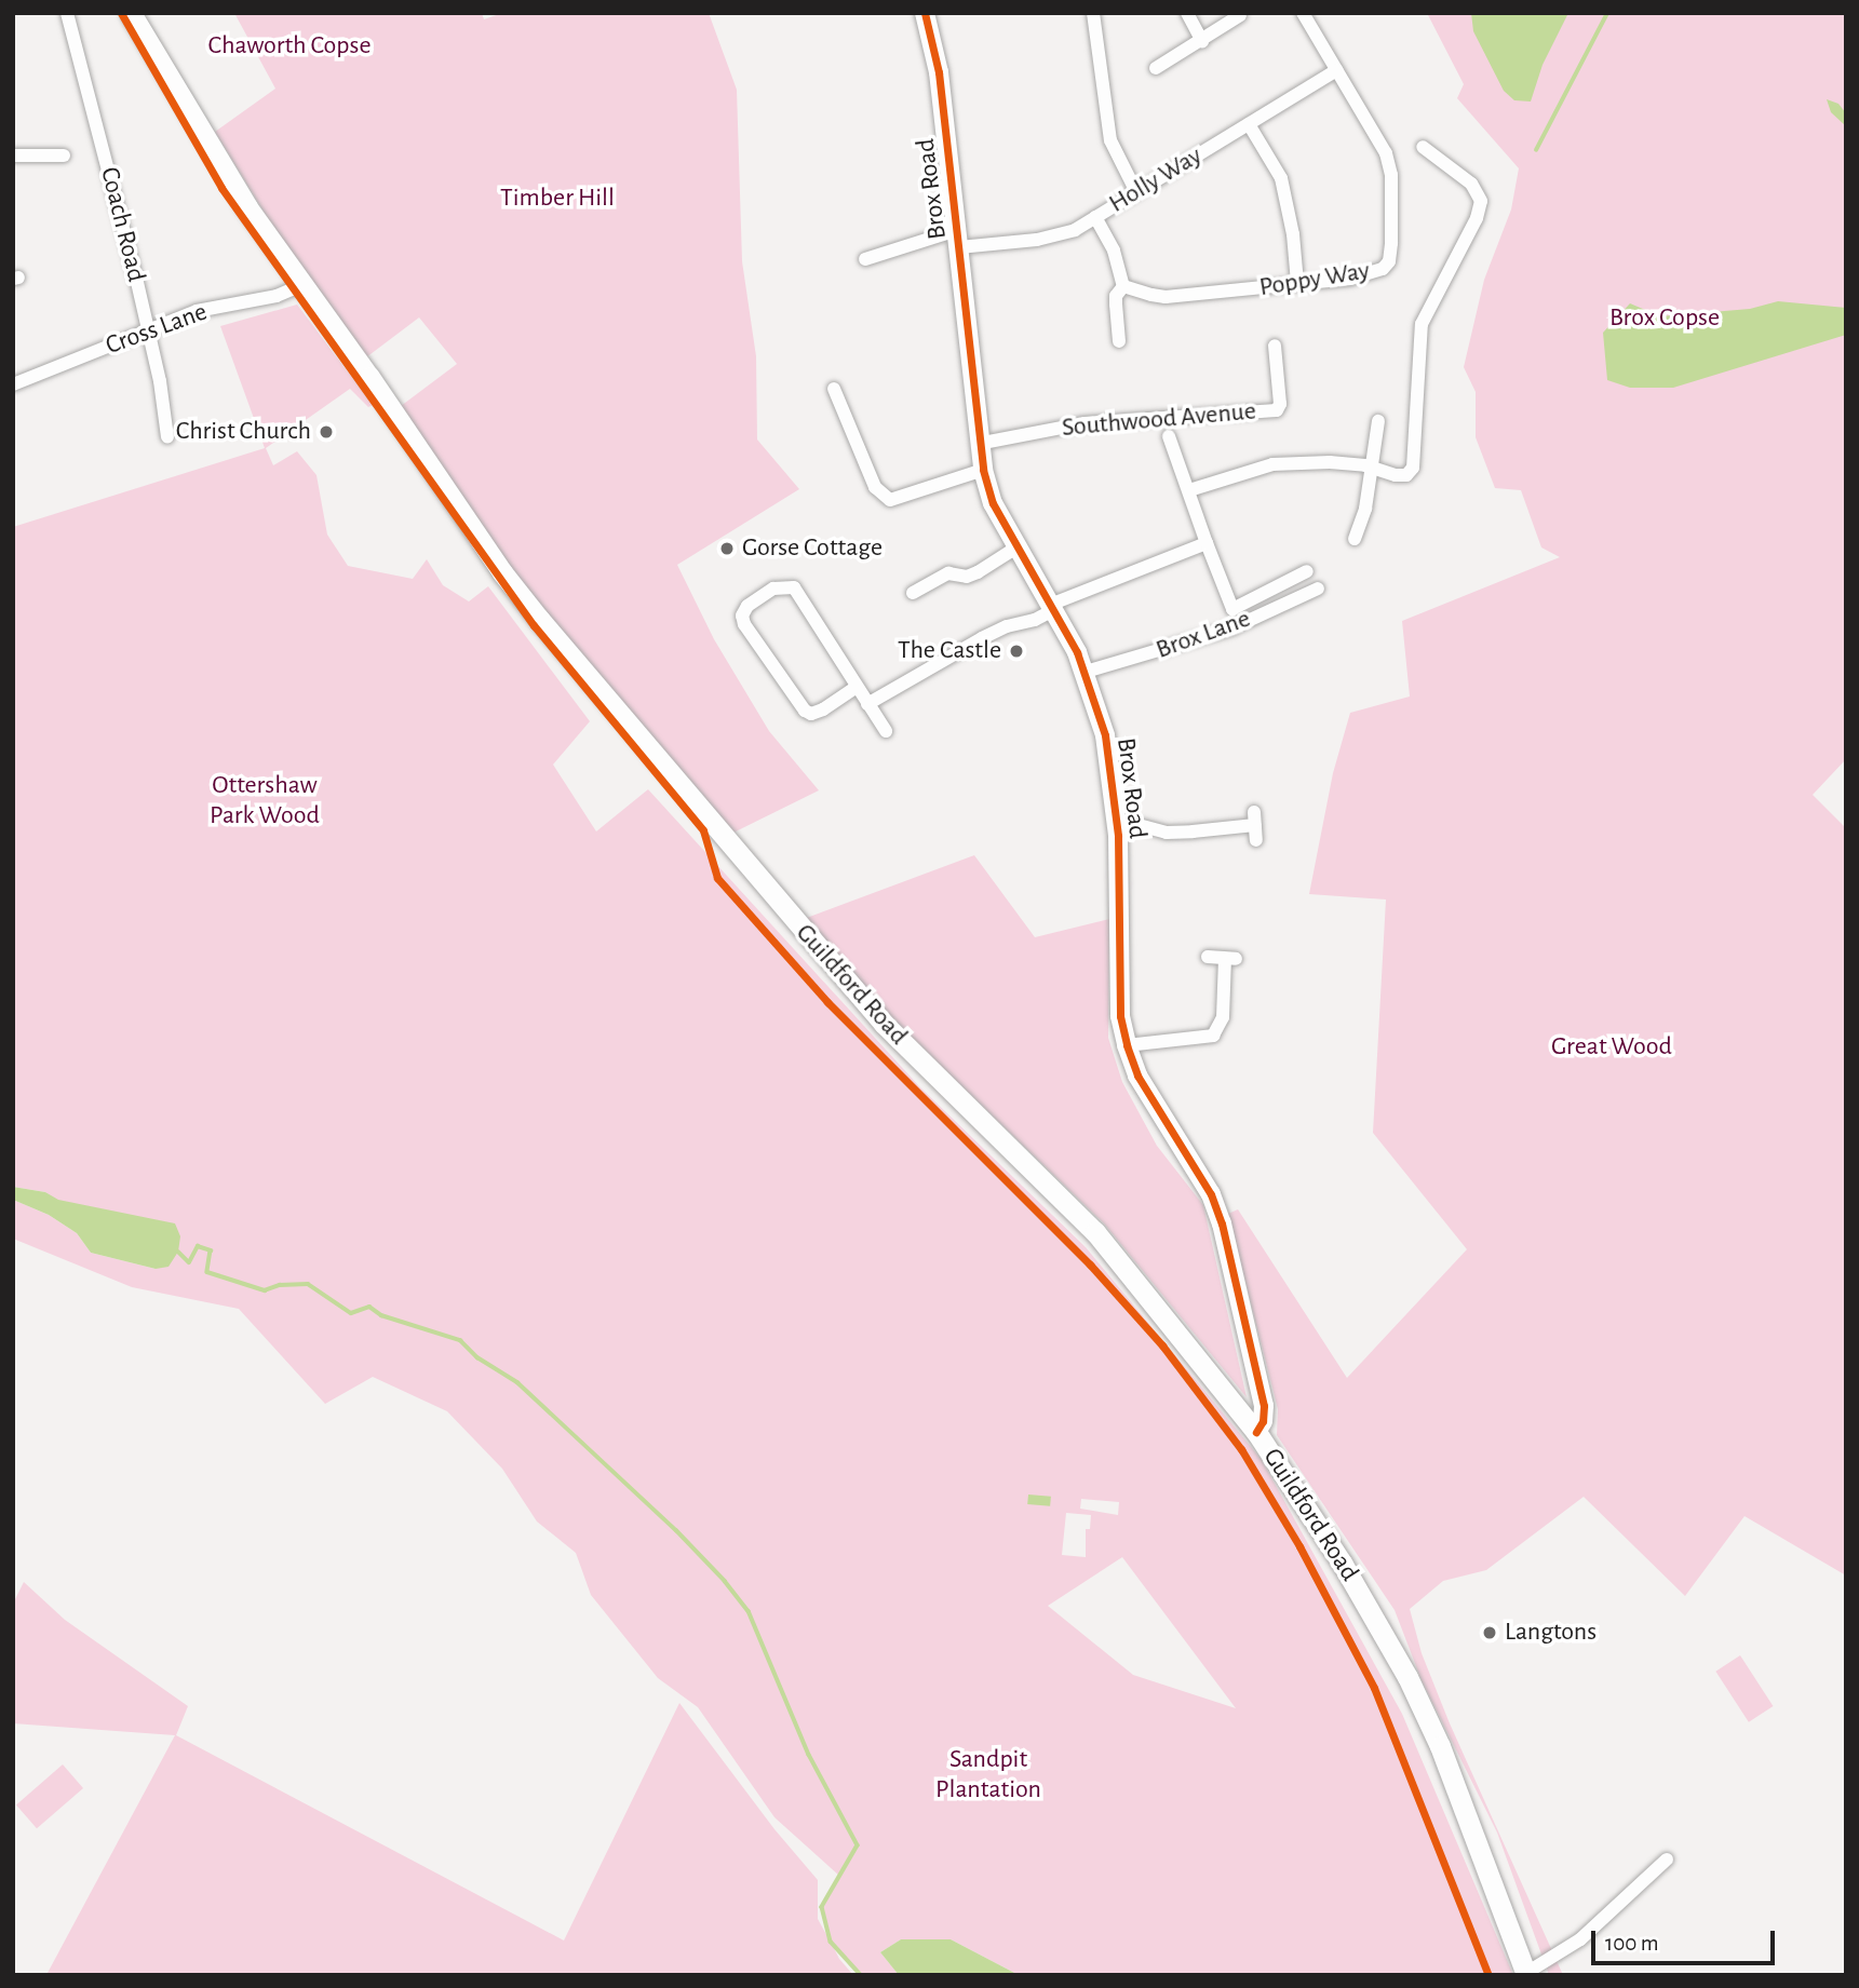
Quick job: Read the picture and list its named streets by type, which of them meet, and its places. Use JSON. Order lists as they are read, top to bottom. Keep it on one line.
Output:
{"streets":{"main road":["Guildford Road"],"street":["Holly Way","Brox Road","Coach Road","Poppy Way","Cross Lane","Southwood Avenue","Brox Lane"]},"crossings":[["Holly Way","Brox Road"],["Holly Way","Poppy Way"],["Brox Road","Southwood Avenue"],["Brox Road","Brox Lane"],["Brox Road","Guildford Road"],["Coach Road","Cross Lane"],["Cross Lane","Guildford Road"]],"parks":["Chaworth Copse","Timber Hill","Brox Copse","Ottershaw Park Wood","Great Wood","Sandpit Plantation"],"places":["Christ Church","Gorse Cottage","The Castle","Langtons"],"scale_bar":"100 m"}
